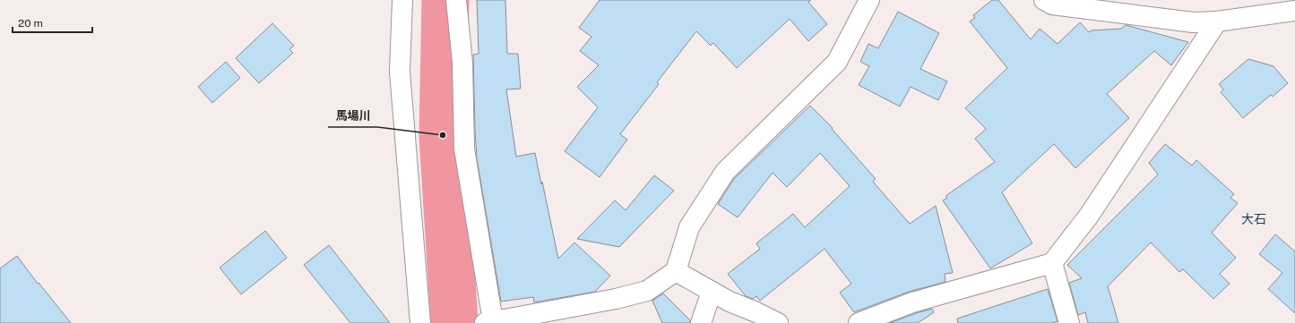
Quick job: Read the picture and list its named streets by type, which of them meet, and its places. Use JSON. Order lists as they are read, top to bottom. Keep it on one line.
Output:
{"districts":["大石"],"places":["馬場川"],"scale_bar":"20 m"}
